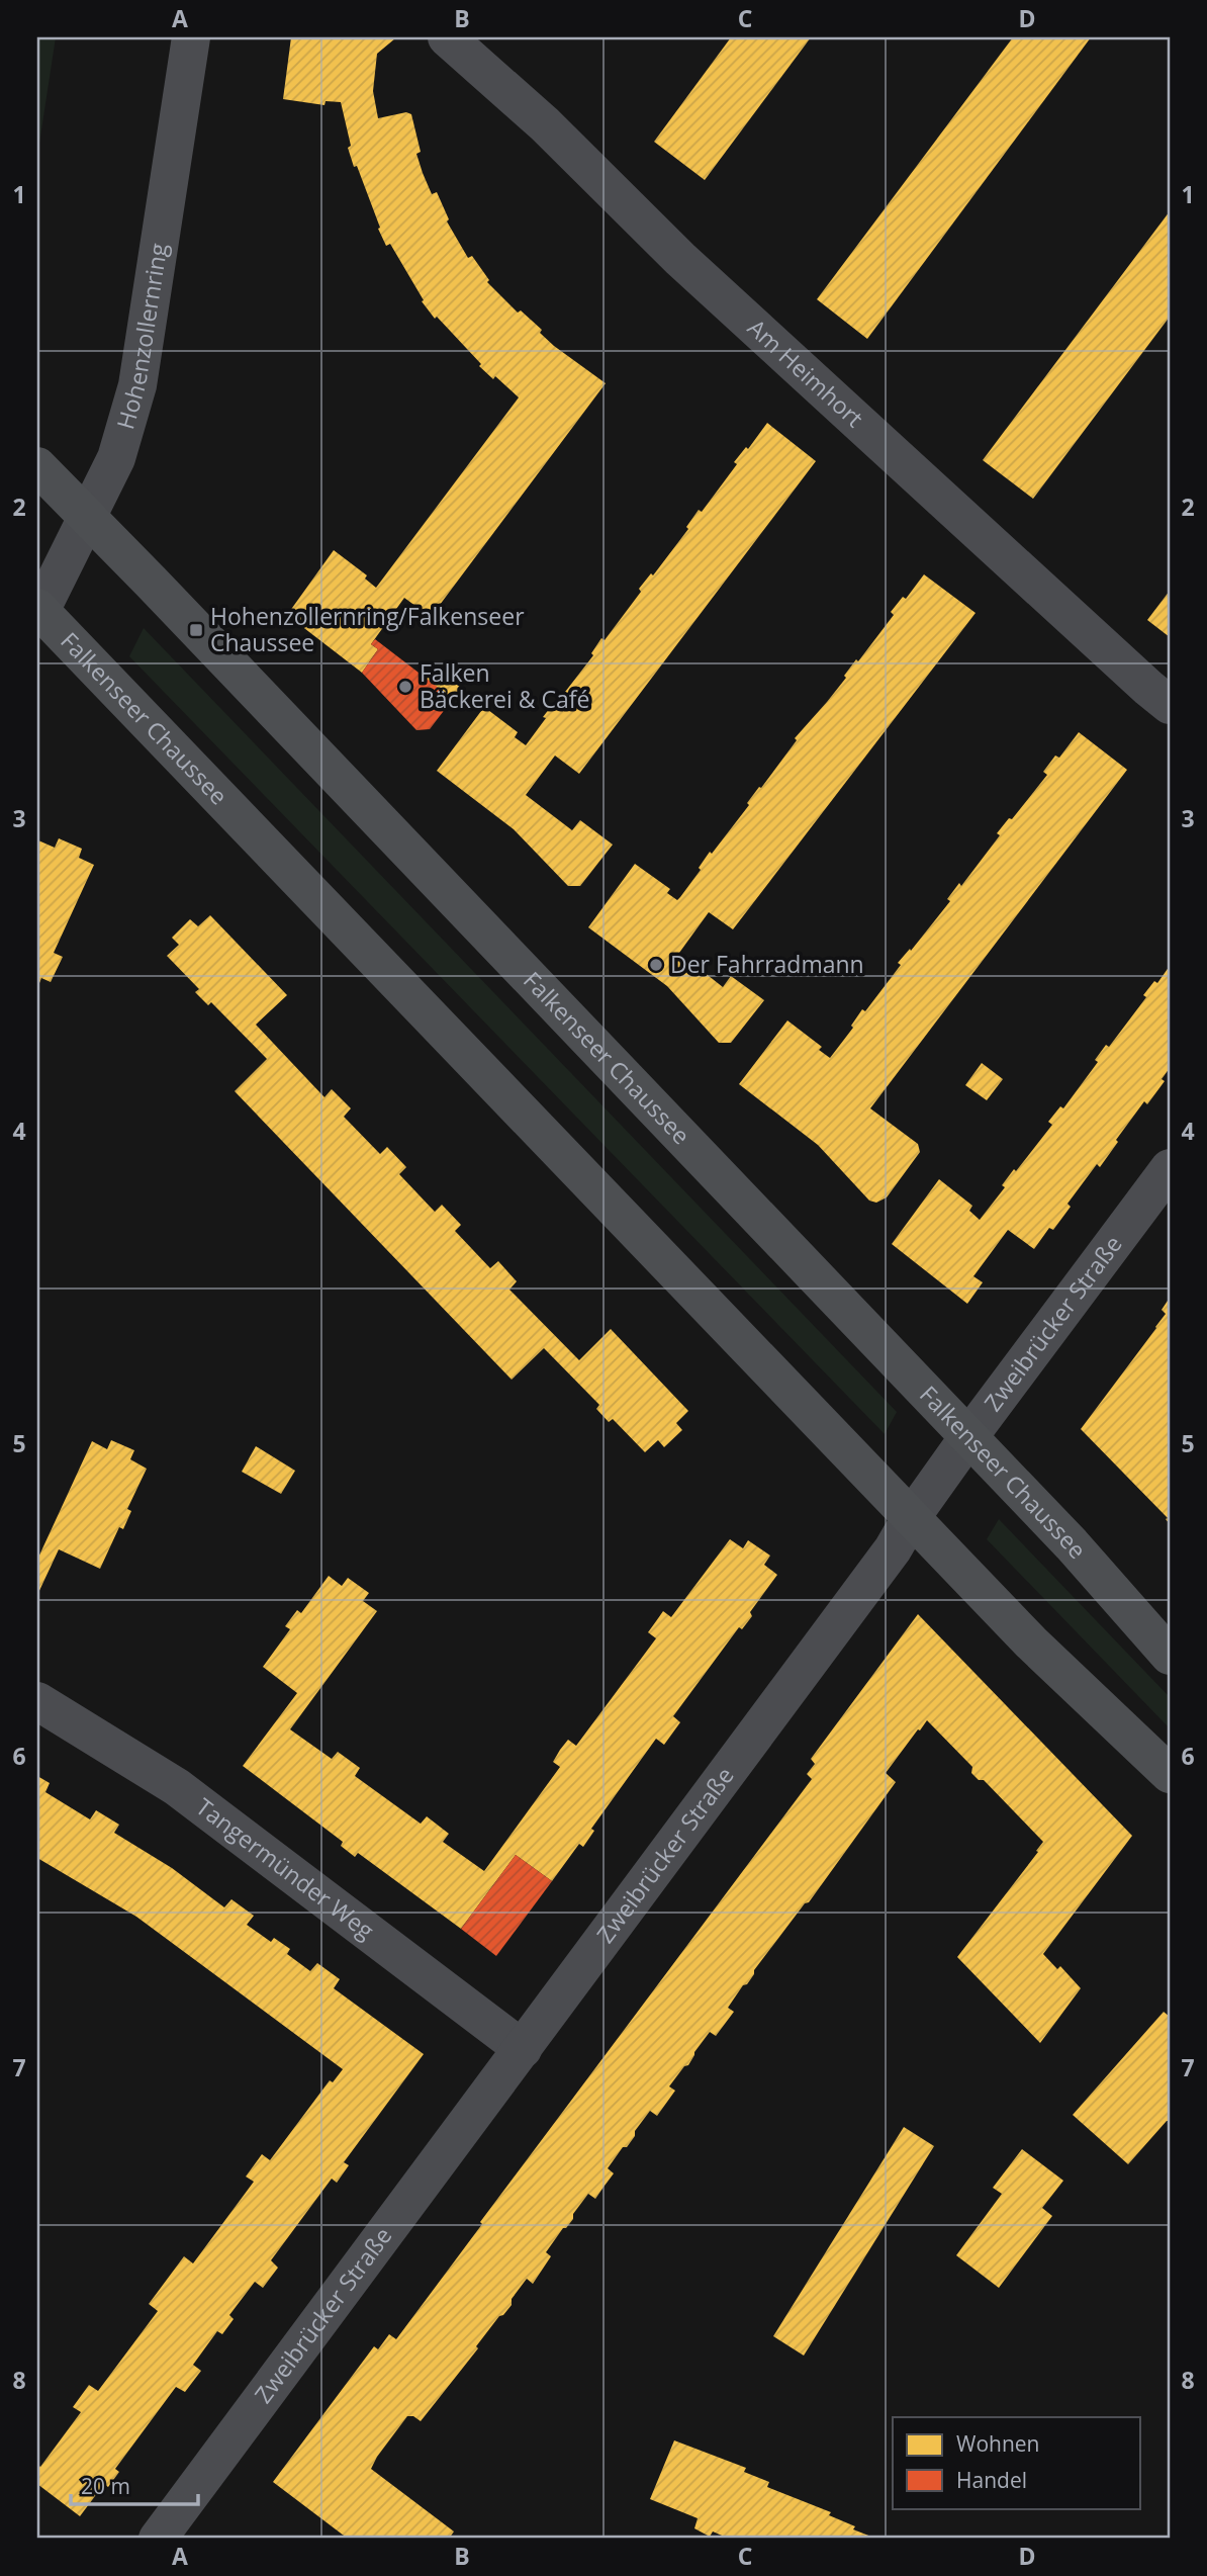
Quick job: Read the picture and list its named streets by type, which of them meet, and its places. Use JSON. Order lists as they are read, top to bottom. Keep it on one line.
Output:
{"streets":{"main road":["Falkenseer Chaussee"],"street":["Hohenzollernring","Am Heimhort","Zweibrücker Straße","Tangermünder Weg"]},"crossings":[["Hohenzollernring","Falkenseer Chaussee"],["Falkenseer Chaussee","Zweibrücker Straße"],["Zweibrücker Straße","Tangermünder Weg"]],"places":{"transit":["Hohenzollernring/Falkenseer Chaussee"],"other":["Falken Bäckerei & Café","Der Fahrradmann"]},"legend":["Wohnen","Handel"],"scale_bar":"20 m","grid":{"columns":["A","B","C","D"],"rows":["1","2","3","4","5","6","7","8"]}}
